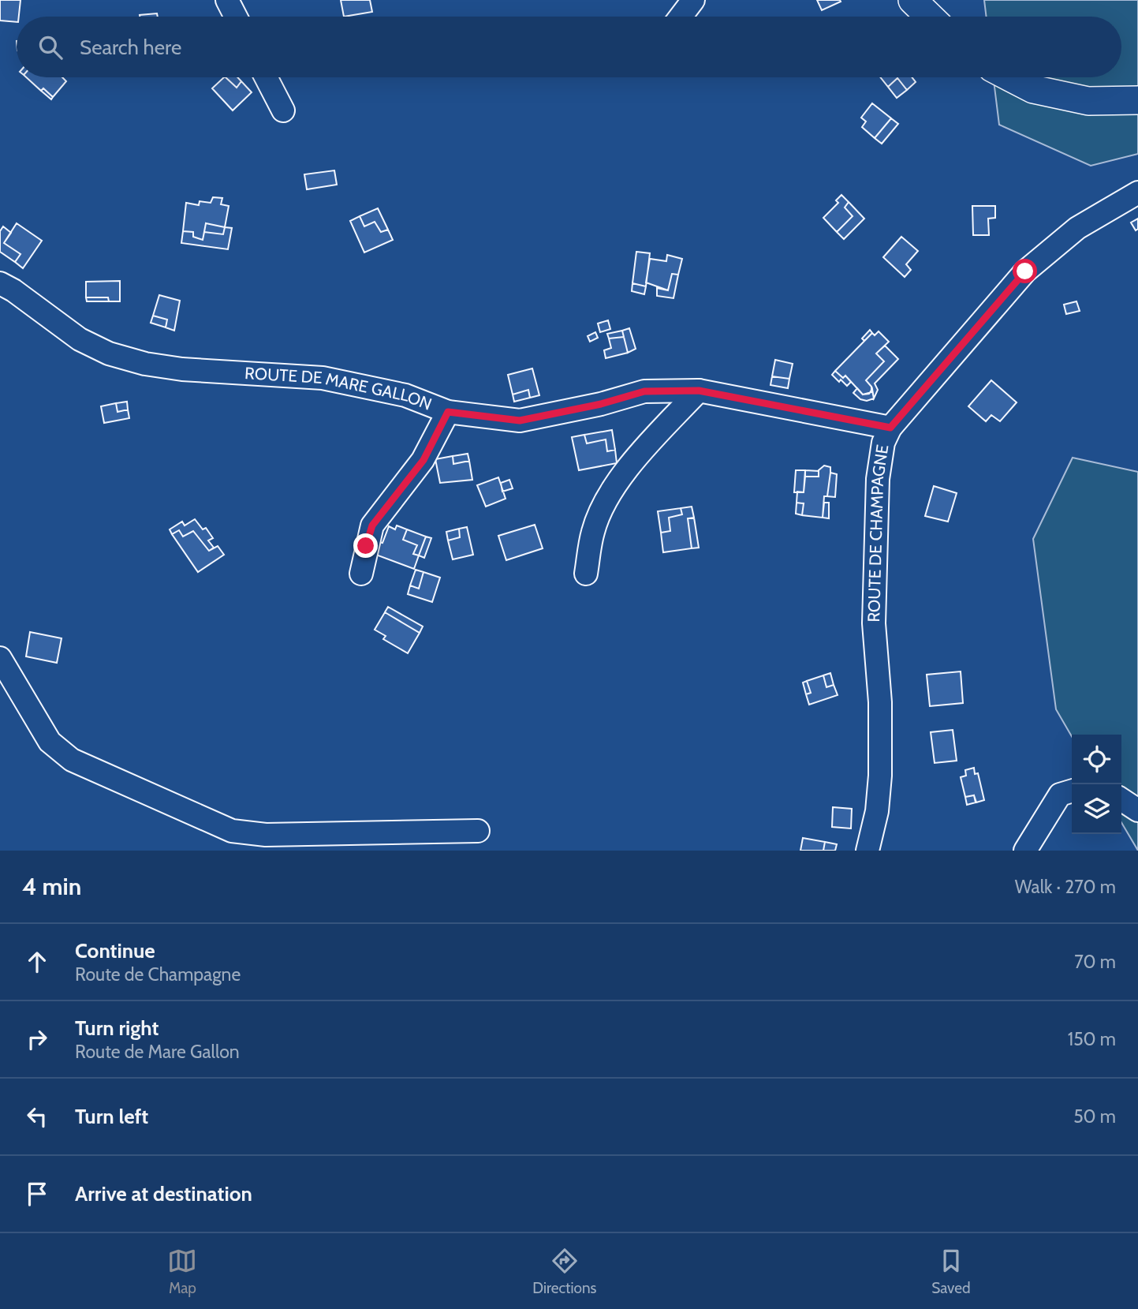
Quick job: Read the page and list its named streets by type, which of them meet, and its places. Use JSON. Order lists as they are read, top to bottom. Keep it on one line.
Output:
{"streets":{"street":["ROUTE DE MARE GALLON","ROUTE DE CHAMPAGNE"]},"crossings":[["ROUTE DE MARE GALLON","ROUTE DE CHAMPAGNE"]],"page":{"search":"Search here","heading":["4 min","Walk · 270 m"],"list":[["Continue","Route de Champagne","70 m"],["Turn right","Route de Mare Gallon","150 m"],["Turn left","50 m"],"Arrive at destination"],"nav":["Map","Directions","Saved"]}}
